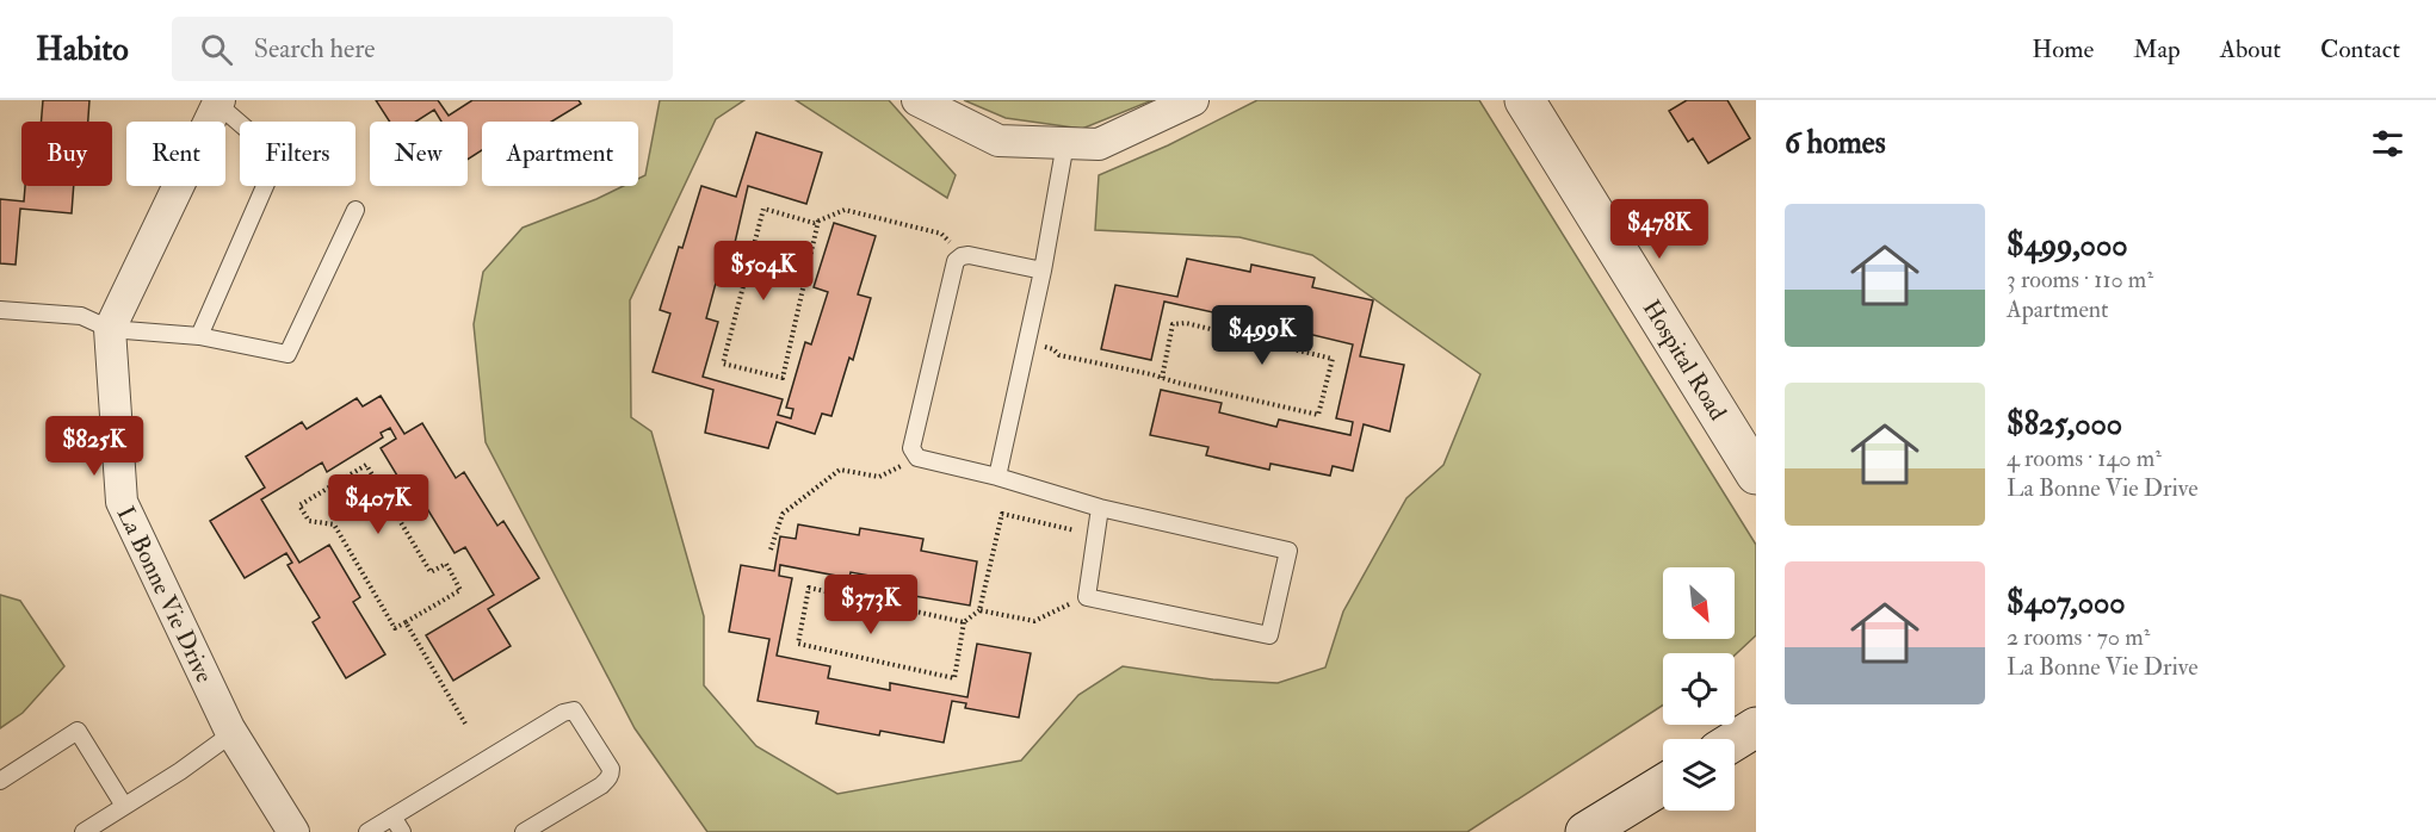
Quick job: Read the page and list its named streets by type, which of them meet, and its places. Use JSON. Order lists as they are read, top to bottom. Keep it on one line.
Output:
{"streets":{"street":["Hospital Road","La Bonne Vie Drive"]},"north":"bottom right","page":{"header":"Habito","search":"Search here","nav":["Home","Map","About","Contact"],"heading":"6 homes","chip":["Buy","Rent","Filters","New","Apartment"],"list":[{"name":"$499,000","note":"3 rooms · 110 m² · Apartment"},{"name":"$825,000","note":"4 rooms · 140 m² · La Bonne Vie Drive"},{"name":"$407,000","note":"2 rooms · 70 m² · La Bonne Vie Drive"}],"price":["$478K","$504K","$499K","$825K","$407K","$373K"]}}
